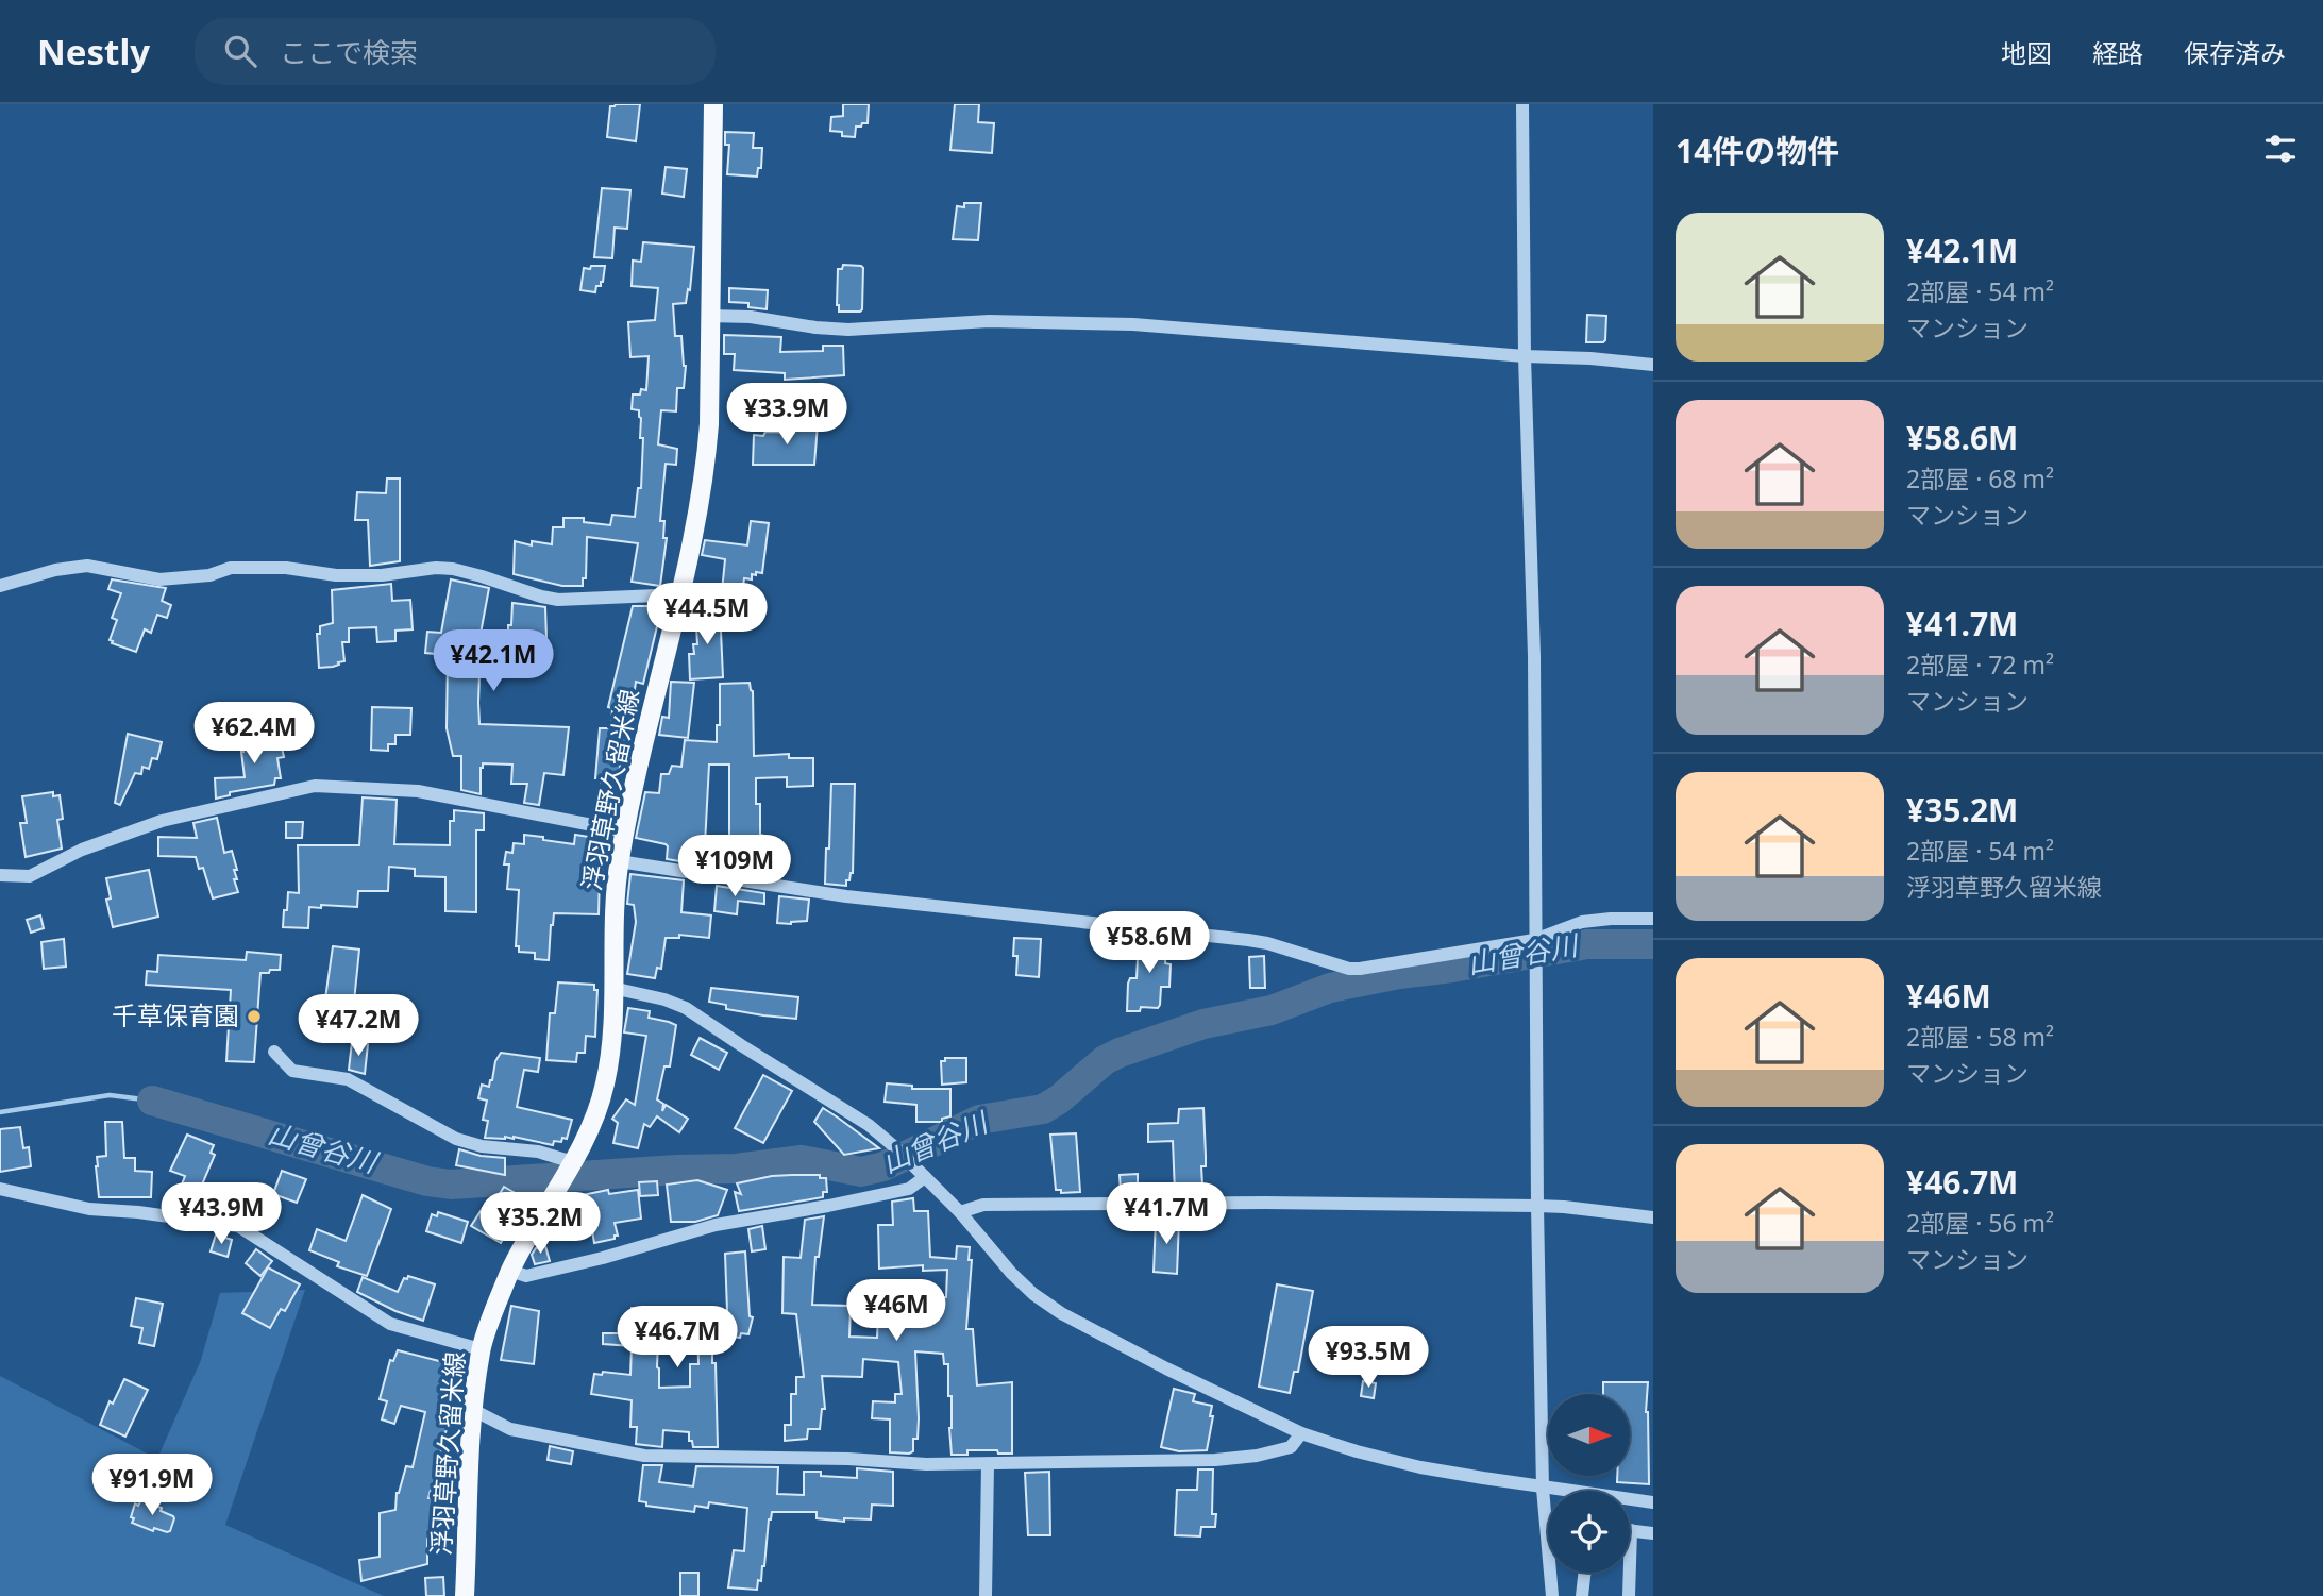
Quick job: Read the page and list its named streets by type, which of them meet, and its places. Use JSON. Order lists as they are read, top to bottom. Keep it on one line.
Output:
{"streets":{"main road":["浮羽草野久留米線"]},"water":["山曾谷川"],"places":["千草保育園"],"north":"right","page":{"header":"Nestly","search":"ここで検索","nav":["地図","経路","保存済み"],"heading":"14件の物件","list":[{"name":"¥42.1M","note":"2部屋 · 54 m² · マンション"},{"name":"¥58.6M","note":"2部屋 · 68 m² · マンション"},{"name":"¥41.7M","note":"2部屋 · 72 m² · マンション"},{"name":"¥35.2M","note":"2部屋 · 54 m² · 浮羽草野久留米線"},{"name":"¥46M","note":"2部屋 · 58 m² · マンション"},{"name":"¥46.7M","note":"2部屋 · 56 m² · マンション"}],"price":["¥33.9M","¥44.5M","¥42.1M","¥62.4M","¥109M","¥58.6M","¥47.2M","¥43.9M","¥41.7M","¥35.2M","¥46M","¥46.7M","¥93.5M","¥91.9M"]}}
